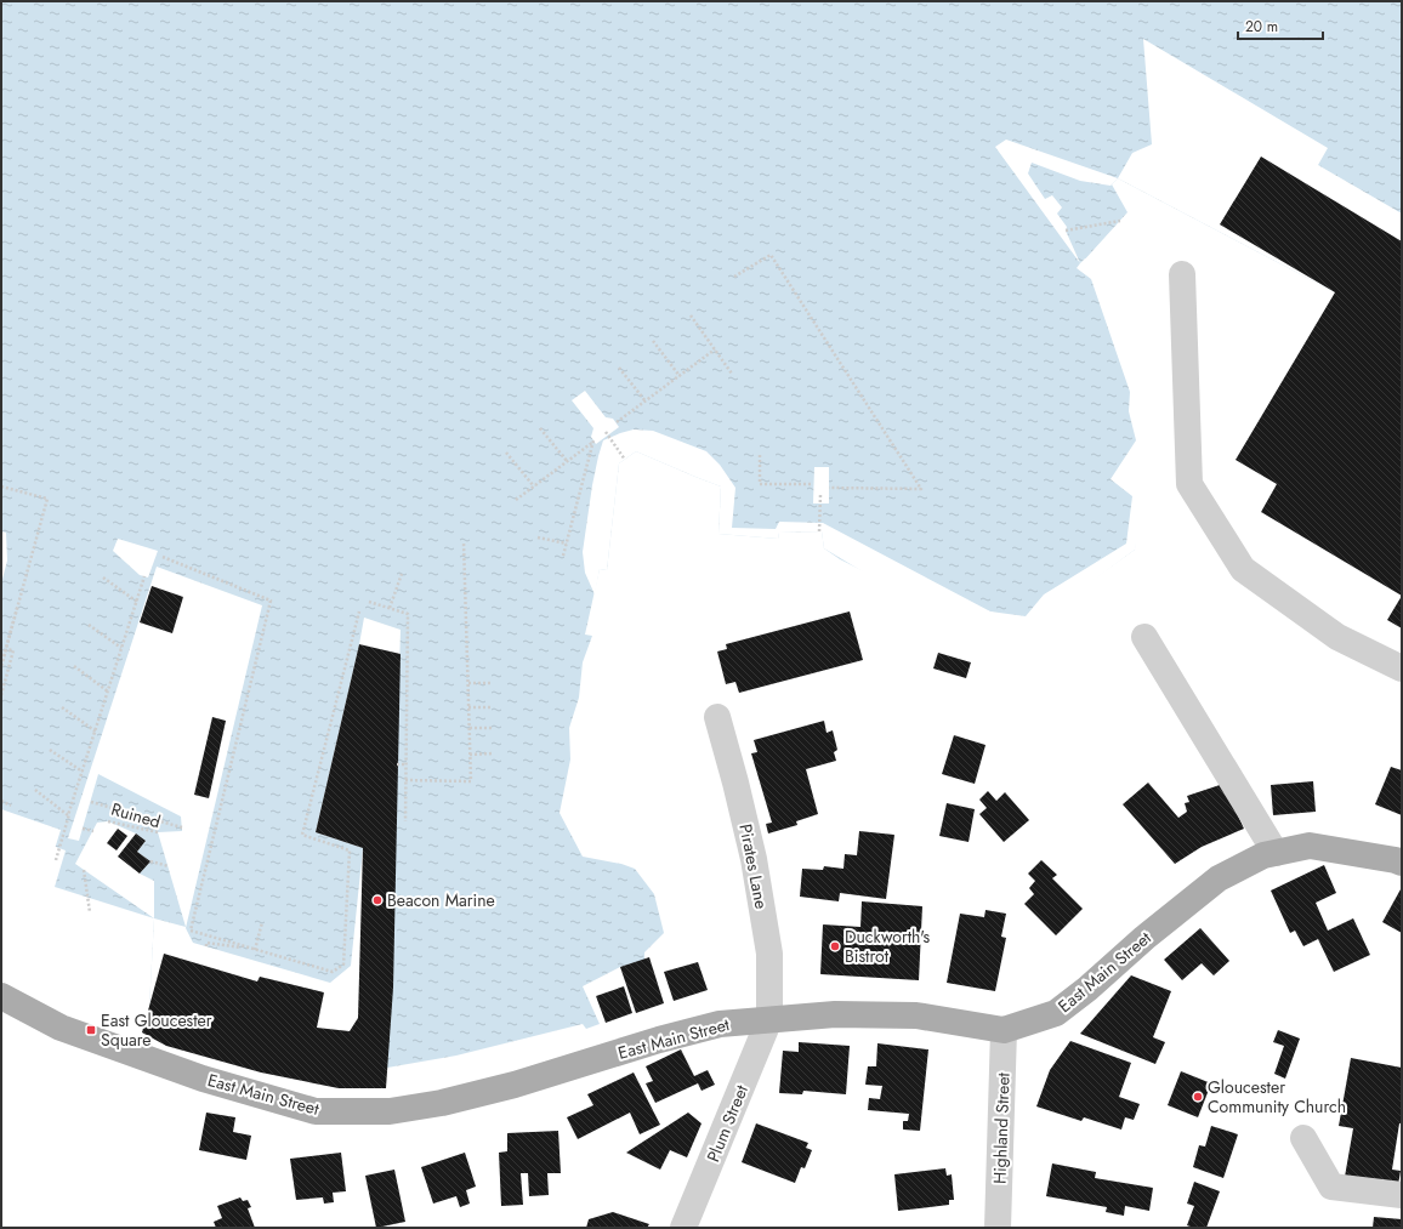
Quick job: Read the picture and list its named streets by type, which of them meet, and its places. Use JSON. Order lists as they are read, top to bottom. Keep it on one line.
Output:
{"streets":{"main road":["East Main Street"],"street":["Pirates Lane","Plum Street","Highland Street"],"path":["Ruined"]},"crossings":[["Pirates Lane","East Main Street"],["Pirates Lane","Plum Street"],["East Main Street","Plum Street"],["East Main Street","Highland Street"]],"places":{"other":["Beacon Marine","Duckworth's Bistrot","Gloucester Community Church"],"transit":["East Gloucester Square"]},"scale_bar":"20 m"}
